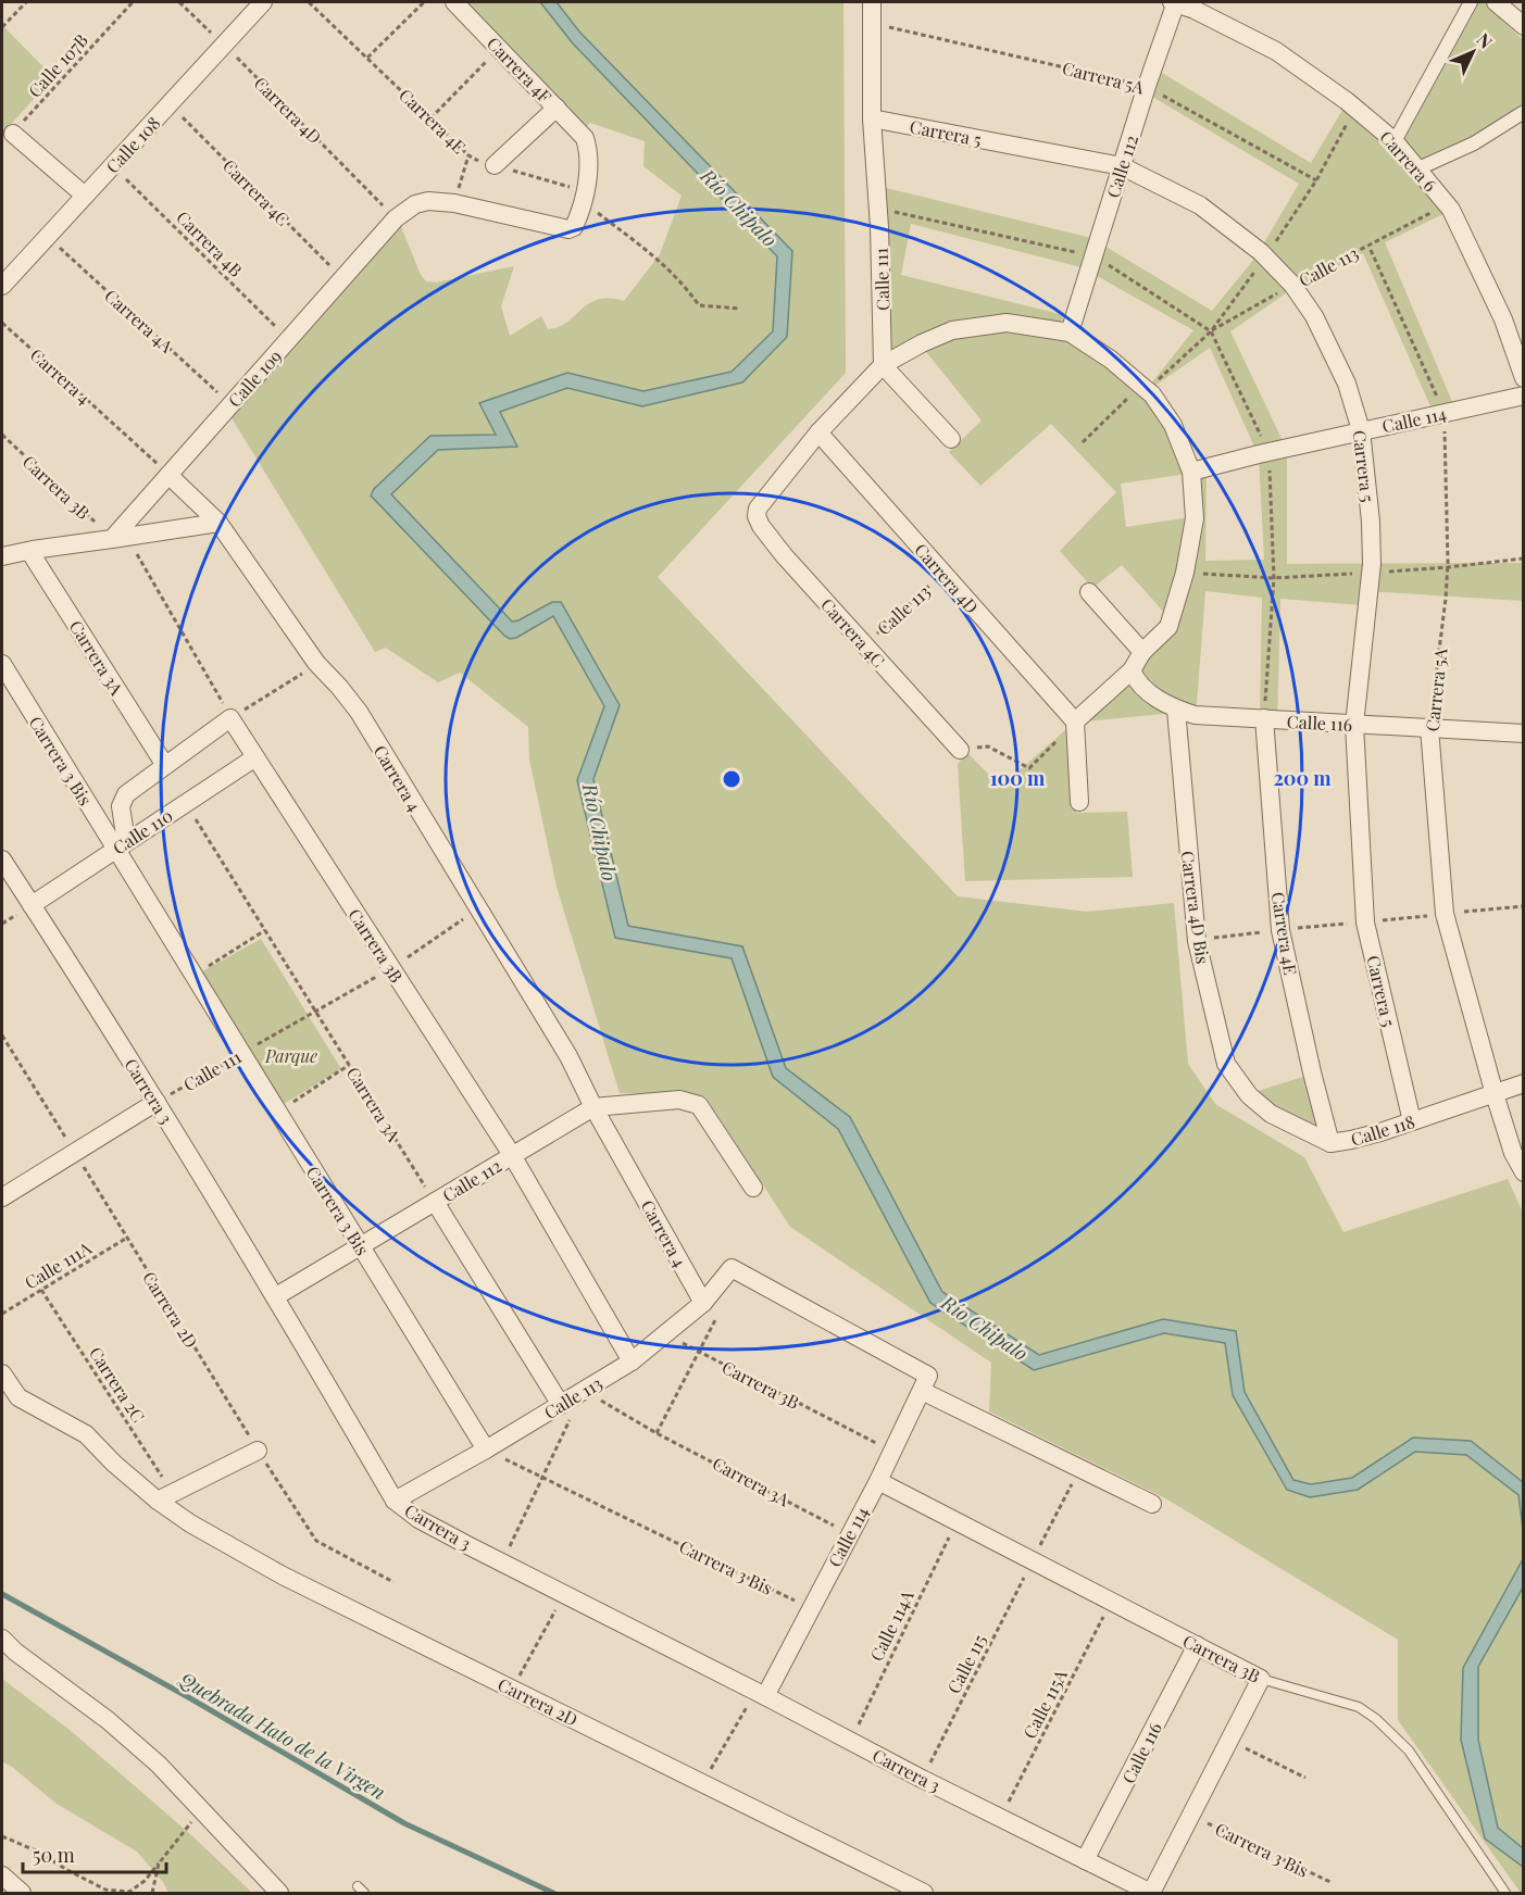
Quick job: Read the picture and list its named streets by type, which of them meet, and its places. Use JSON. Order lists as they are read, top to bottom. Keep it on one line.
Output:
{"streets":{"street":["Carrera 4F","Carrera 5A","Carrera 4D","Carrera 4E","Carrera 5","Calle 108","Carrera 6","Calle 112","Carrera 4C","Calle 113","Calle 111","Carrera 4","Calle 109","Calle 114","Carrera 3B","Carrera 3A","Calle 116","Carrera 3 Bis","Calle 110","Carrera 4D Bis","Carrera 3","Calle 118","Carrera 2D"],"path":["Calle 107B","Carrera 4B","Carrera 4A","Calle 111A","Carrera 2C","Calle 114A","Calle 115","Calle 115A"]},"crossings":[["Carrera 4F","Carrera 4E"],["Carrera 4F","Calle 109"],["Carrera 5A","Calle 112"],["Carrera 5A","Calle 111"],["Carrera 5A","Calle 114"],["Carrera 5A","Calle 116"],["Carrera 5A","Calle 118"],["Carrera 4D","Calle 108"],["Carrera 4D","Carrera 4C"],["Carrera 4D","Calle 113"],["Carrera 4D","Calle 109"],["Carrera 4E","Calle 109"],["Carrera 4E","Calle 116"],["Carrera 4E","Calle 118"],["Carrera 5","Calle 112"],["Carrera 5","Calle 113"],["Carrera 5","Calle 111"],["Carrera 5","Calle 114"],["Carrera 5","Calle 116"],["Carrera 5","Calle 118"],["Calle 108","Carrera 4C"],["Calle 108","Carrera 4B"],["Calle 108","Carrera 4A"],["Carrera 6","Calle 112"],["Carrera 6","Calle 113"],["Calle 112","Carrera 4"],["Calle 112","Carrera 3B"],["Calle 112","Carrera 3A"],["Calle 112","Carrera 3 Bis"],["Calle 112","Carrera 3"],["Carrera 4C","Calle 113"],["Carrera 4C","Calle 109"],["Carrera 4B","Calle 109"],["Calle 113","Carrera 4"],["Calle 113","Calle 114"],["Calle 113","Carrera 3B"],["Calle 113","Carrera 3A"],["Calle 113","Carrera 3 Bis"],["Calle 113","Carrera 3"],["Calle 111","Carrera 4"],["Calle 111","Carrera 3B"],["Calle 111","Carrera 3A"],["Calle 111","Carrera 3 Bis"],["Calle 111","Carrera 3"],["Carrera 4A","Calle 109"],["Carrera 4","Calle 109"],["Calle 109","Carrera 3B"],["Calle 114","Carrera 3B"],["Calle 114","Carrera 3A"],["Calle 114","Carrera 3 Bis"],["Calle 114","Carrera 3"],["Carrera 3B","Calle 116"],["Carrera 3B","Calle 110"],["Carrera 3B","Calle 114A"],["Carrera 3B","Calle 115"],["Carrera 3B","Calle 115A"],["Carrera 3A","Calle 110"],["Calle 116","Carrera 4D Bis"],["Calle 116","Carrera 3"],["Carrera 3 Bis","Calle 110"],["Calle 110","Carrera 3"],["Carrera 4D Bis","Calle 118"],["Carrera 3","Calle 114A"],["Carrera 3","Calle 115"],["Carrera 3","Calle 115A"],["Calle 111A","Carrera 2D"],["Calle 111A","Carrera 2C"],["Carrera 2D","Carrera 2C"]],"water":["Río Chipalo","Quebrada Hato de la Virgen"],"parks":["Parque"],"scale_bar":"50 m","north":"top right","rings":["100 m","200 m"]}
